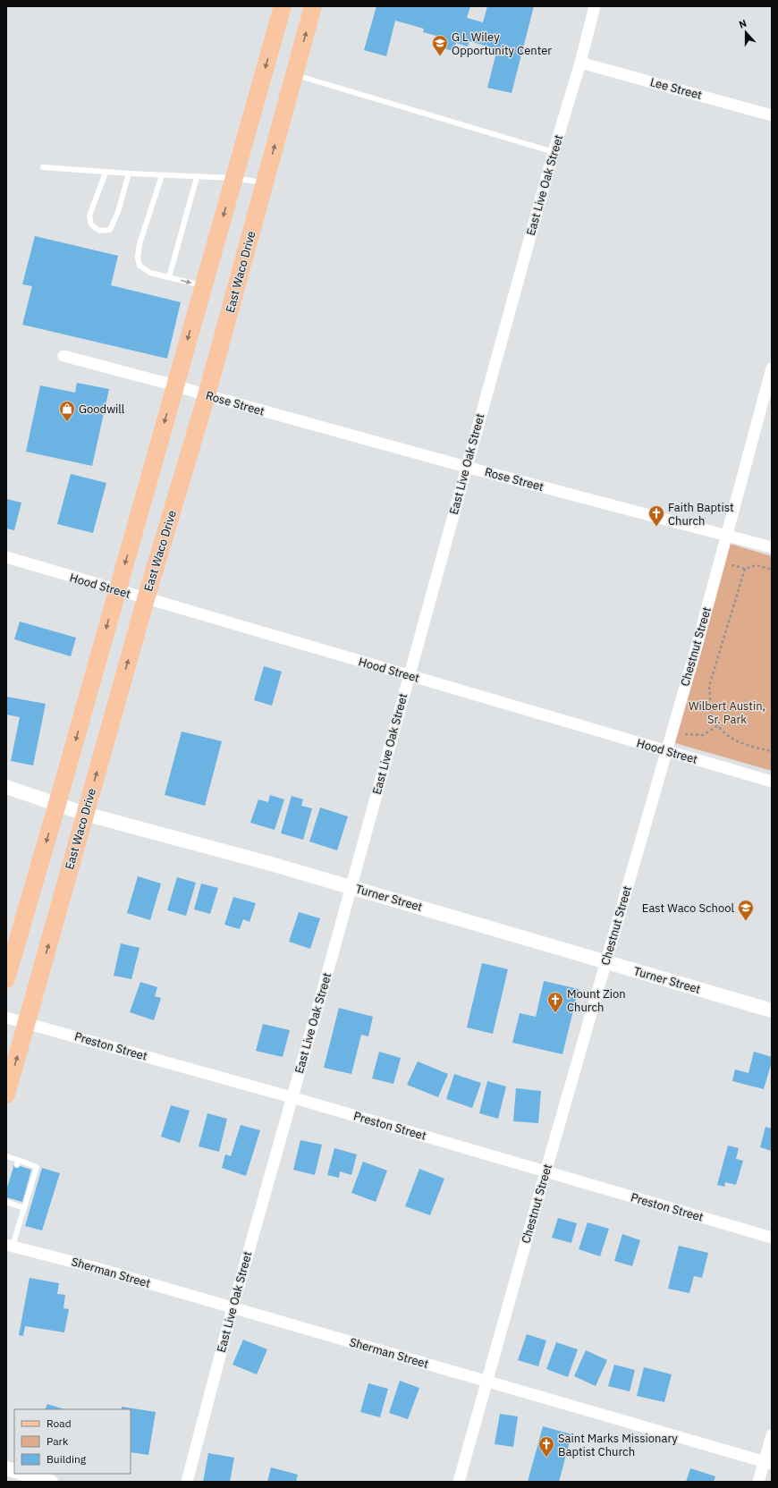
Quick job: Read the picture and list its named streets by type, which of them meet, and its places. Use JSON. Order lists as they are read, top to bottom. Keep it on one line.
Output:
{"streets":{"main road":["East Waco Drive"],"street":["Lee Street","East Live Oak Street","Rose Street","Hood Street","Chestnut Street","Turner Street","Preston Street","Sherman Street"]},"crossings":[["Lee Street","East Live Oak Street"],["East Live Oak Street","Rose Street"],["East Live Oak Street","Hood Street"],["East Live Oak Street","Turner Street"],["East Live Oak Street","Preston Street"],["East Live Oak Street","Sherman Street"],["East Waco Drive","Rose Street"],["East Waco Drive","Hood Street"],["East Waco Drive","Turner Street"],["East Waco Drive","Preston Street"],["Rose Street","Chestnut Street"],["Hood Street","Chestnut Street"],["Chestnut Street","Turner Street"],["Chestnut Street","Preston Street"],["Chestnut Street","Sherman Street"]],"parks":["Wilbert Austin, Sr. Park"],"places":{"school or university":["G L Wiley Opportunity Center","East Waco School"],"shop":["Goodwill"],"church":["Faith Baptist Church","Mount Zion Church","Saint Marks Missionary Baptist Church"]},"legend":["Road","Park","Building"],"north":"top"}
